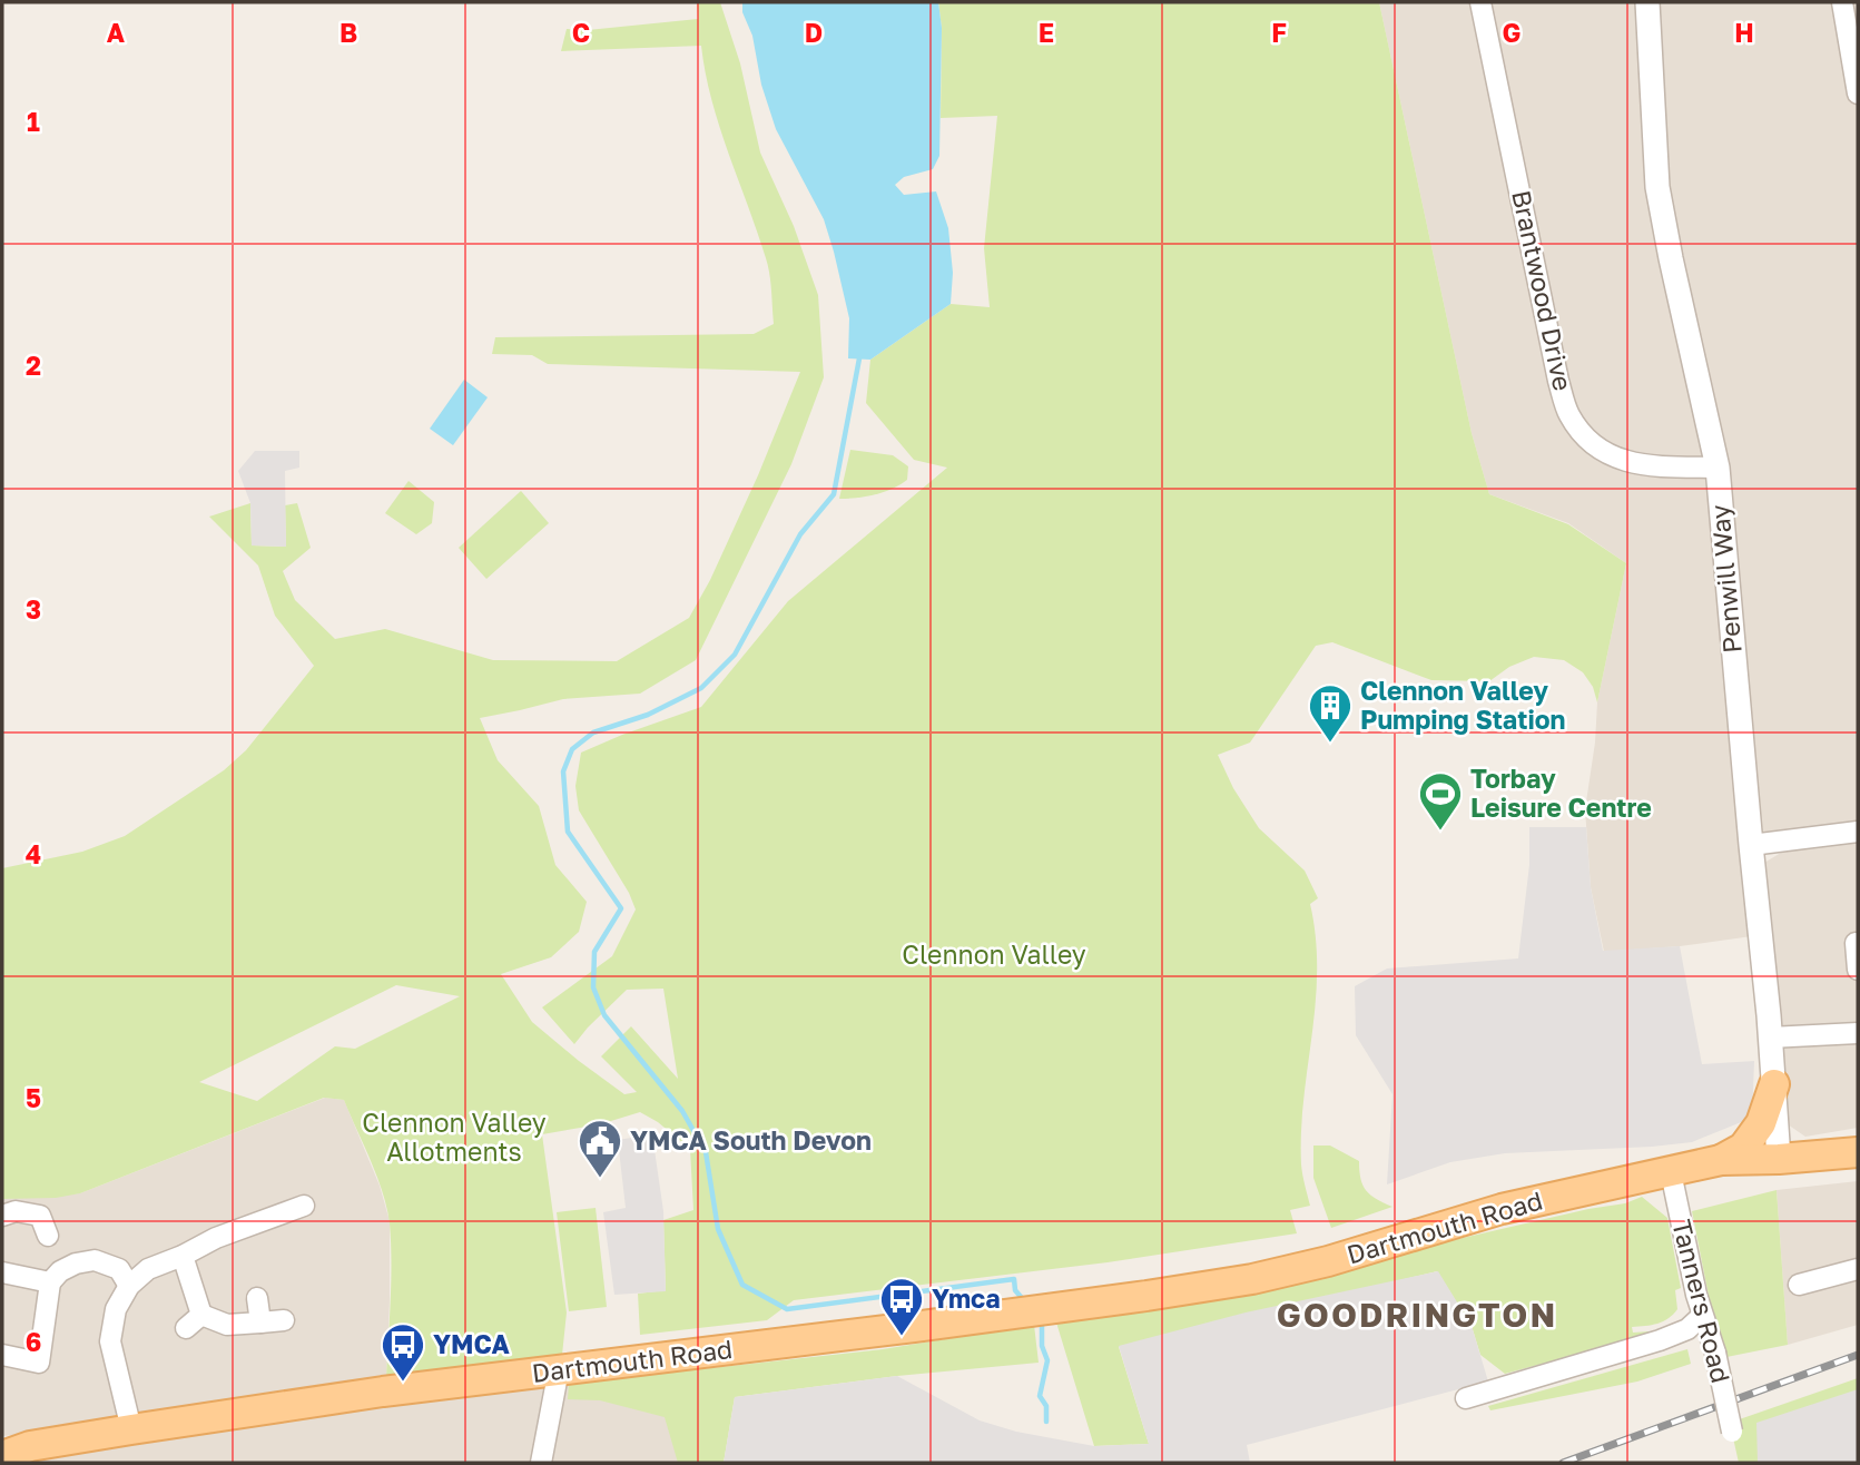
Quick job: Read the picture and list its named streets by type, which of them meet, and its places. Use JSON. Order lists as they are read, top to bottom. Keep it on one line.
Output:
{"streets":{"main road":["Dartmouth Road"],"street":["Brantwood Drive","Penwill Way","Tanners Road"]},"crossings":[["Brantwood Drive","Penwill Way"],["Penwill Way","Dartmouth Road"],["Dartmouth Road","Tanners Road"]],"districts":["GOODRINGTON"],"parks":["Clennon Valley","Clennon Valley Allotments"],"places":{"building":["Clennon Valley Pumping Station"],"sports":["Torbay Leisure Centre"],"public building":["YMCA South Devon"],"bus stop":["Ymca","YMCA"]},"grid":{"columns":["A","B","C","D","E","F","G","H"],"rows":["1","2","3","4","5","6"]}}
